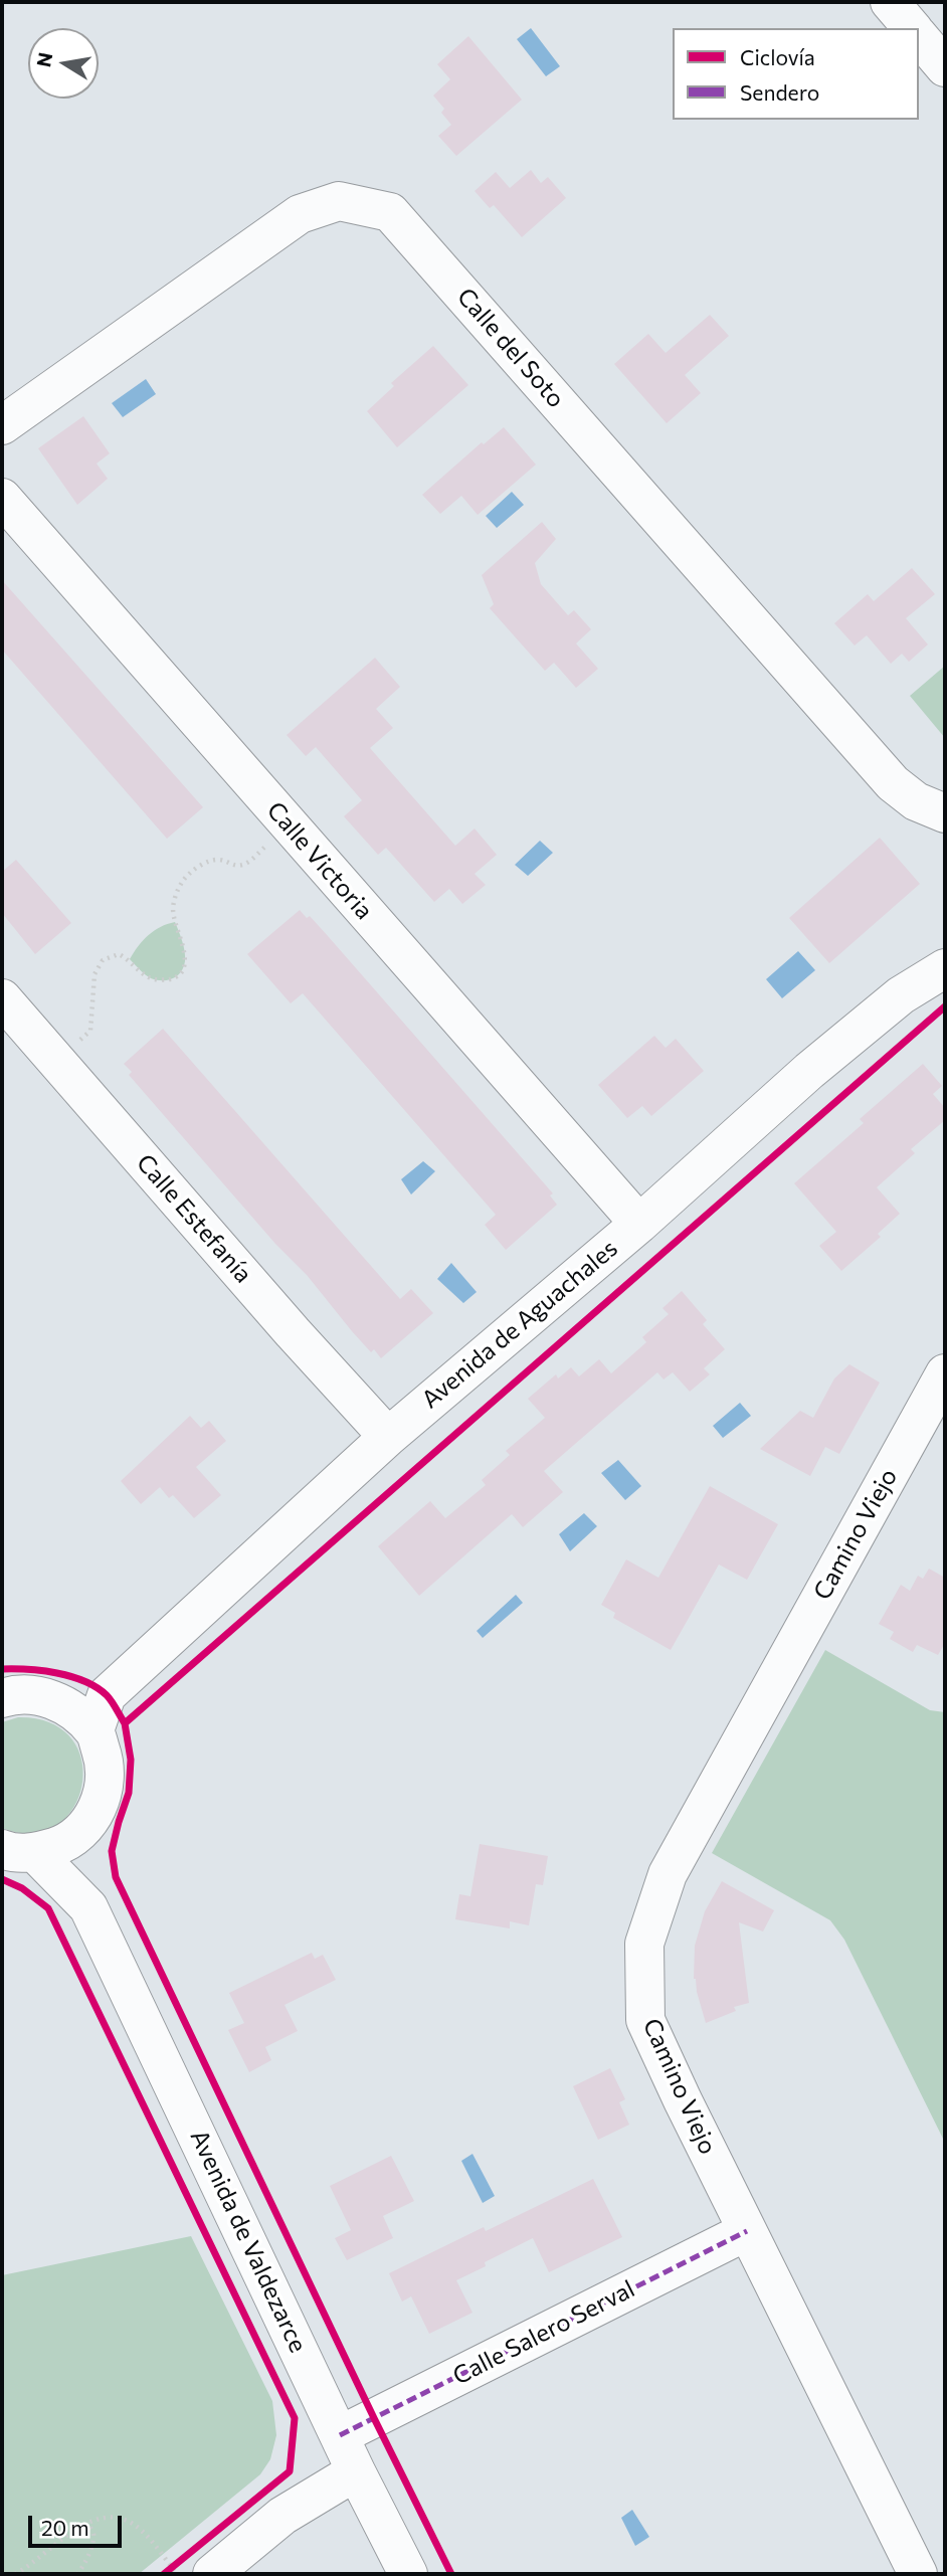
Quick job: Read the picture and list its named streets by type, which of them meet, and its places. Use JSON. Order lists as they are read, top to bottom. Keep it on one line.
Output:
{"streets":{"street":["Calle del Soto","Calle Victoria","Calle Estefanía","Avenida de Aguachales","Camino Viejo","Avenida de Valdezarce","Calle Salero Serval"]},"crossings":[["Calle Victoria","Avenida de Aguachales"],["Calle Estefanía","Avenida de Aguachales"],["Camino Viejo","Calle Salero Serval"],["Avenida de Valdezarce","Calle Salero Serval"]],"legend":["Ciclovía","Sendero"],"scale_bar":"20 m","north":"left"}
